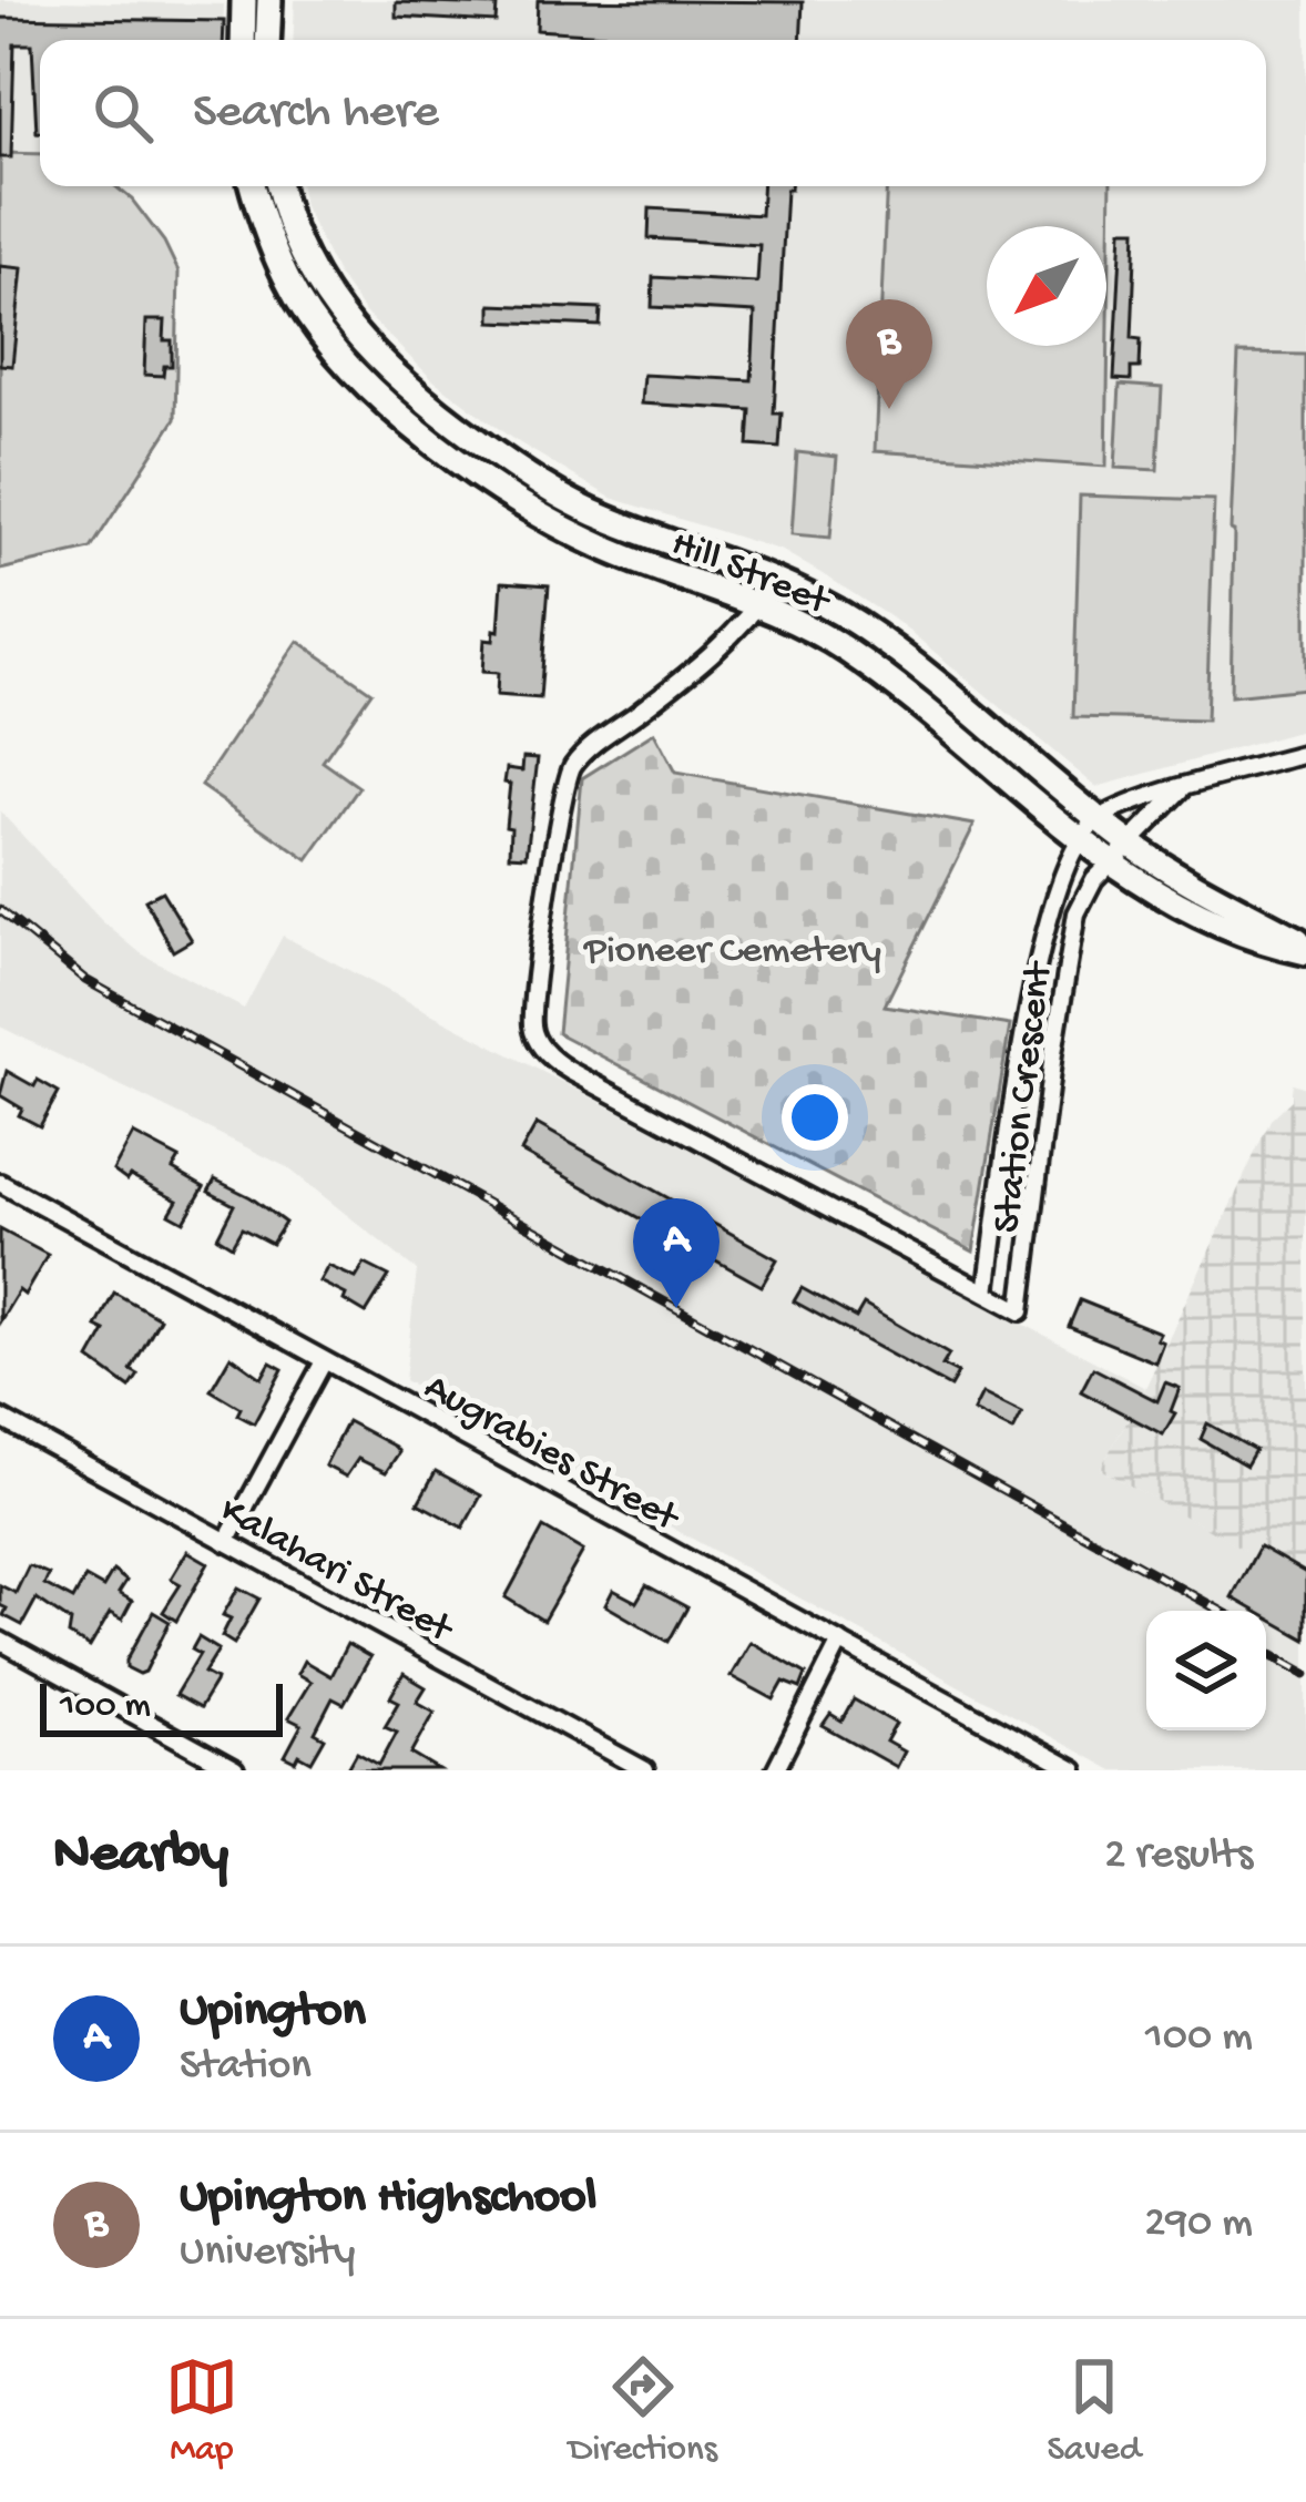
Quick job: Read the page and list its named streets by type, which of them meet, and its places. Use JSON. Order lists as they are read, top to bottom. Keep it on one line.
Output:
{"streets":{"street":["Hill Street","Station Crescent","Augrabies Street","Kalahari Street"]},"crossings":[["Hill Street","Station Crescent"]],"parks":["Pioneer Cemetery"],"scale_bar":"100 m","north":"bottom left","page":{"search":"Search here","pins":["B","A"],"scale":"100 m","heading":["Nearby","2 results"],"list":[{"mark":"A","name":"Upington","note":"Station","value":"100 m"},{"mark":"B","name":"Upington Highschool","note":"University","value":"290 m"}],"nav":["Map","Directions","Saved"]}}
